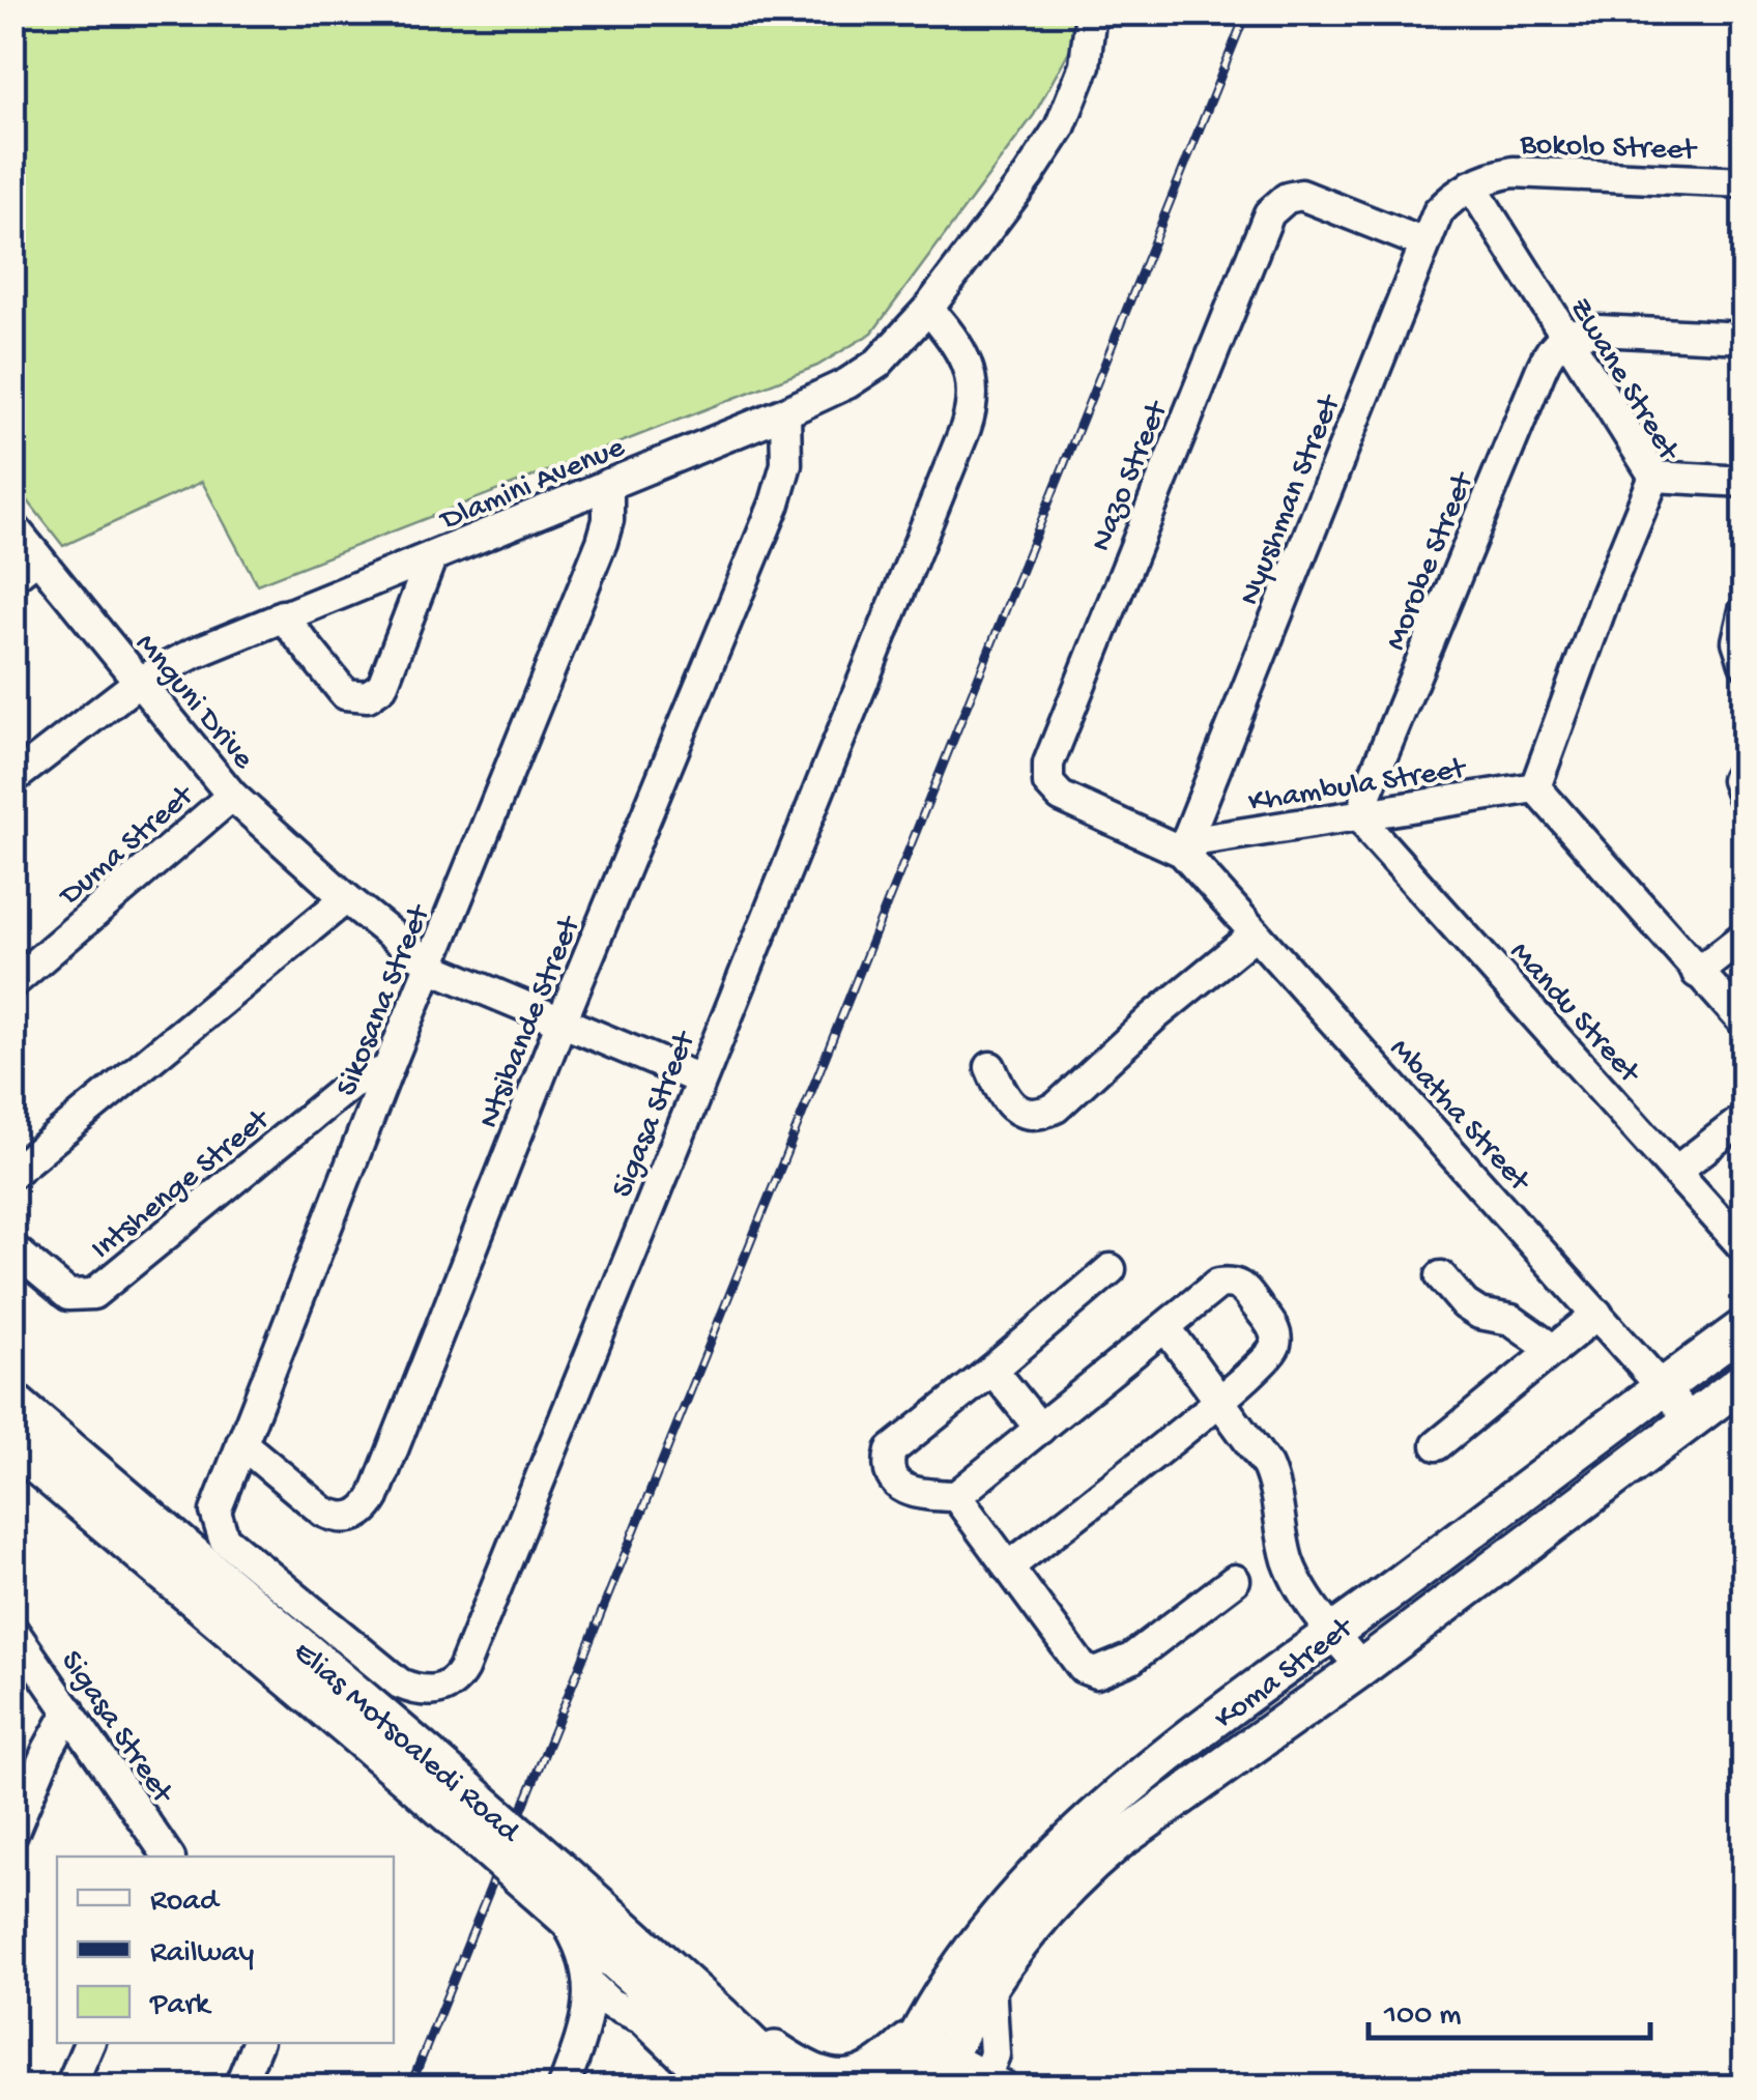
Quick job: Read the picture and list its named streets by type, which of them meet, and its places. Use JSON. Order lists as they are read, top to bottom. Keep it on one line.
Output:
{"streets":{"main road":["Koma Street","Elias Motsoaledi Road"],"street":["Bokolo Street","Zwane Street","Nazo Street","Dlamini Avenue","Nyushman Street","Morobe Street","Mnguni Drive","Khambula Street","Duma Street","Sikosana Street","Mandu Street","Ntsibande Street","Mbatha Street","Sigasa Street","Intshenge Street"]},"crossings":[["Bokolo Street","Zwane Street"],["Bokolo Street","Nyushman Street"],["Zwane Street","Nyushman Street"],["Zwane Street","Morobe Street"],["Zwane Street","Khambula Street"],["Nazo Street","Nyushman Street"],["Nazo Street","Khambula Street"],["Nazo Street","Mbatha Street"],["Dlamini Avenue","Mnguni Drive"],["Dlamini Avenue","Sikosana Street"],["Dlamini Avenue","Ntsibande Street"],["Dlamini Avenue","Sigasa Street"],["Nyushman Street","Khambula Street"],["Nyushman Street","Mbatha Street"],["Morobe Street","Khambula Street"],["Morobe Street","Mandu Street"],["Mnguni Drive","Duma Street"],["Mnguni Drive","Sikosana Street"],["Mnguni Drive","Ntsibande Street"],["Mnguni Drive","Sigasa Street"],["Khambula Street","Mandu Street"],["Khambula Street","Mbatha Street"],["Sikosana Street","Ntsibande Street"],["Sikosana Street","Sigasa Street"],["Sikosana Street","Intshenge Street"],["Mbatha Street","Koma Street"]],"legend":["Road","Railway","Park"],"scale_bar":"100 m"}
